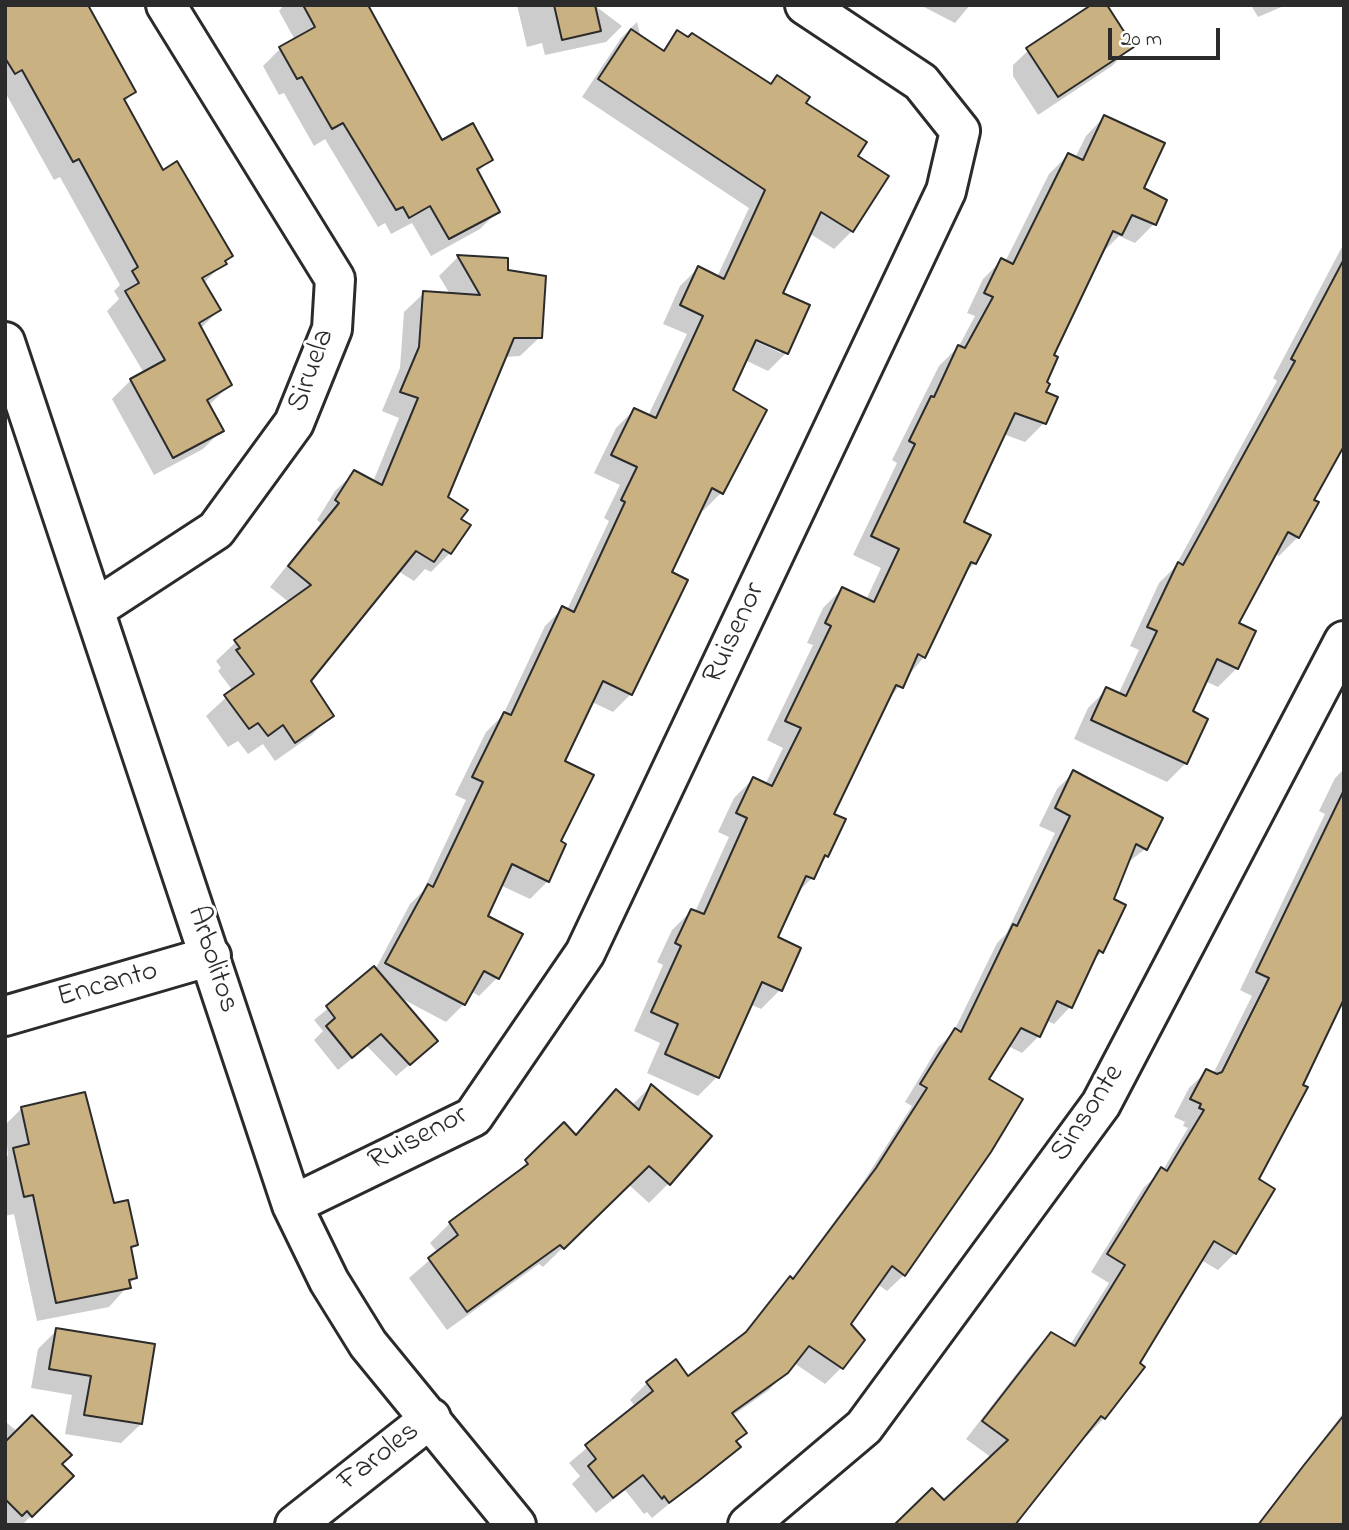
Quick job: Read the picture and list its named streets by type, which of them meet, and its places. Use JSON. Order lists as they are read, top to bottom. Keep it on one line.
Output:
{"streets":{"street":["Siruela","Ruisenor","Arbolitos","Encanto","Sinsonte","Faroles"]},"crossings":[["Siruela","Arbolitos"],["Ruisenor","Arbolitos"],["Arbolitos","Encanto"],["Arbolitos","Faroles"]],"scale_bar":"20 m"}
